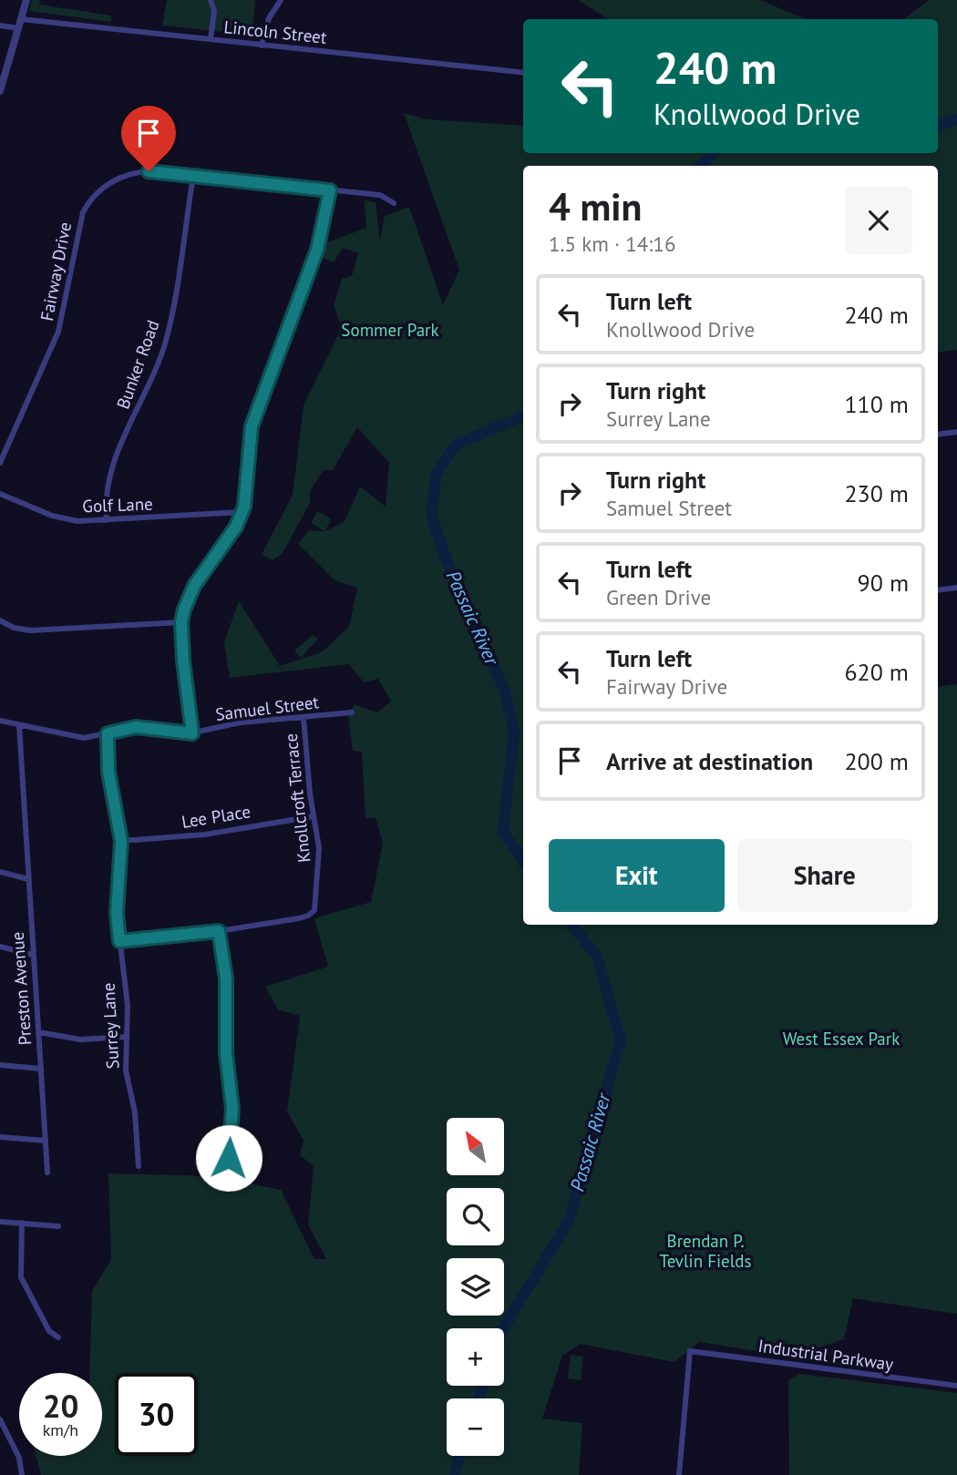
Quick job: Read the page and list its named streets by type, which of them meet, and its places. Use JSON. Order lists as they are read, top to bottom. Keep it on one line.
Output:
{"streets":{"street":["Lincoln Street","Fairway Drive","Bunker Road","Golf Lane","Samuel Street","Knollcroft Terrace","Lee Place","Preston Avenue","Surrey Lane","Industrial Parkway"]},"crossings":[["Fairway Drive","Bunker Road"],["Bunker Road","Golf Lane"],["Samuel Street","Knollcroft Terrace"],["Samuel Street","Preston Avenue"],["Samuel Street","Surrey Lane"],["Knollcroft Terrace","Lee Place"],["Lee Place","Surrey Lane"]],"water":["Passaic River"],"parks":["Sommer Park","West Essex Park","Brendan P. Tevlin Fields"],"north":"top left","page":{"turn":["240 m","Knollwood Drive"],"heading":["4 min","1.5 km · 14:16"],"list":[{"name":"Turn left","note":"Knollwood Drive","value":"240 m"},{"name":"Turn right","note":"Surrey Lane","value":"110 m"},{"name":"Turn right","note":"Samuel Street","value":"230 m"},{"name":"Turn left","note":"Green Drive","value":"90 m"},{"name":"Turn left","note":"Fairway Drive","value":"620 m"},{"name":"Arrive at destination","value":"200 m"}],"buttons":["Exit","Share"],"map_buttons":["+","−"],"speed":"20 km/h","limit":"30"}}
